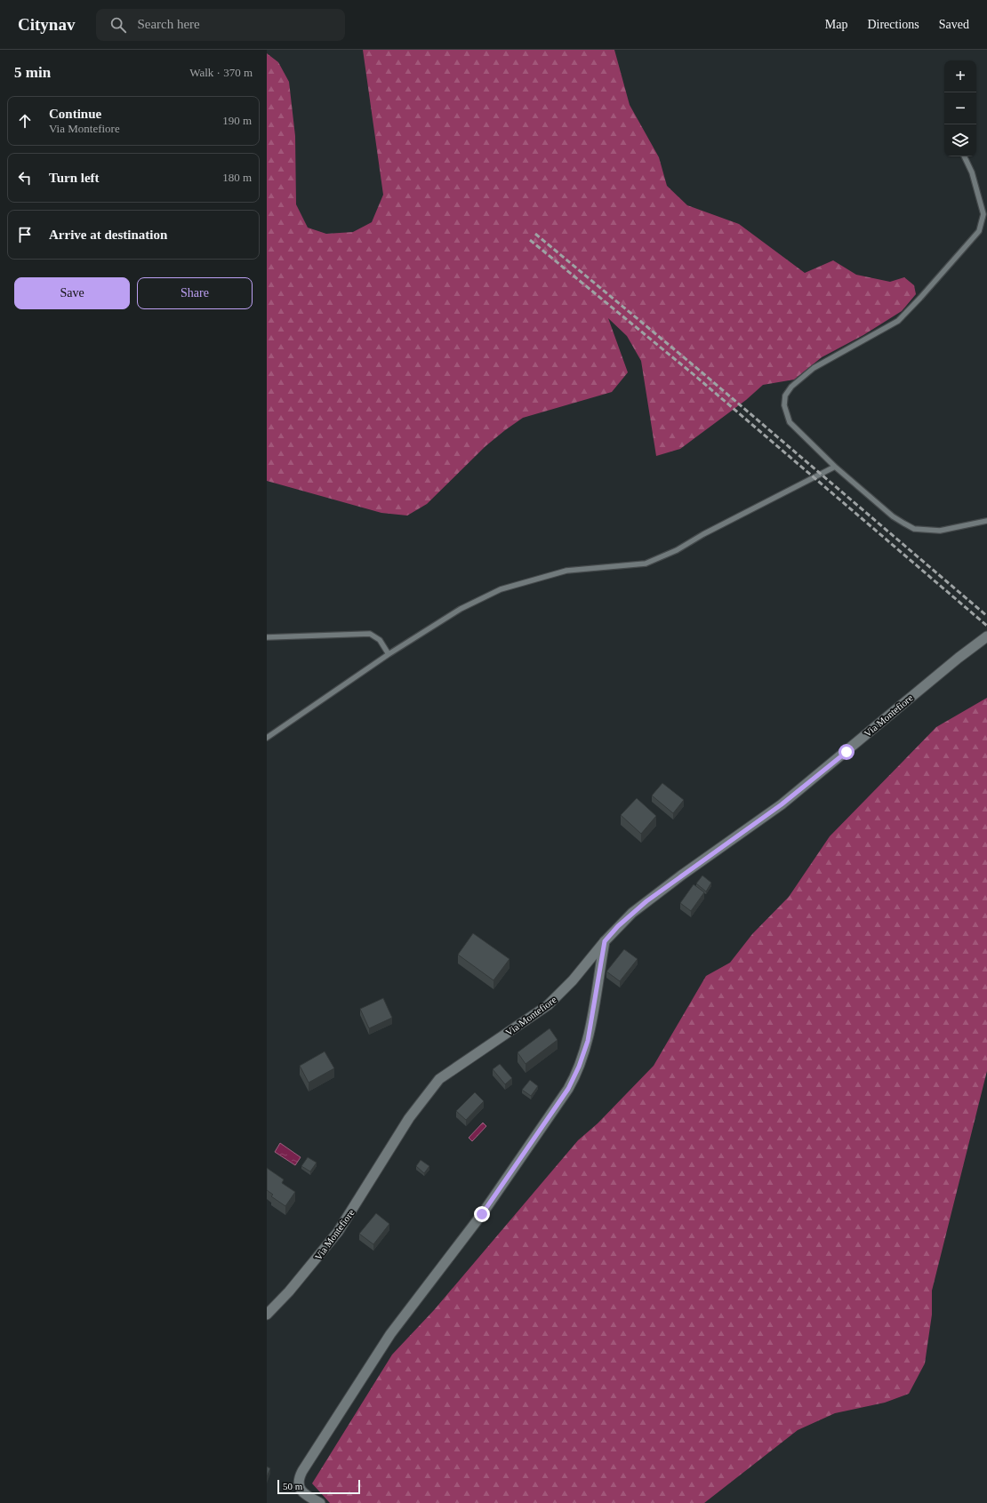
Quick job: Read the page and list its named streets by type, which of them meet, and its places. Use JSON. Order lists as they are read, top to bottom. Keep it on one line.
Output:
{"streets":{"main road":["Via Montefiore"]},"scale_bar":"50 m","page":{"header":"Citynav","search":"Search here","nav":["Map","Directions","Saved"],"heading":["5 min","Walk · 370 m"],"map_buttons":["+","−"],"list":[["Continue","Via Montefiore","190 m"],["Turn left","180 m"],"Arrive at destination"],"buttons":["Save","Share"],"scale":"50 m"}}
